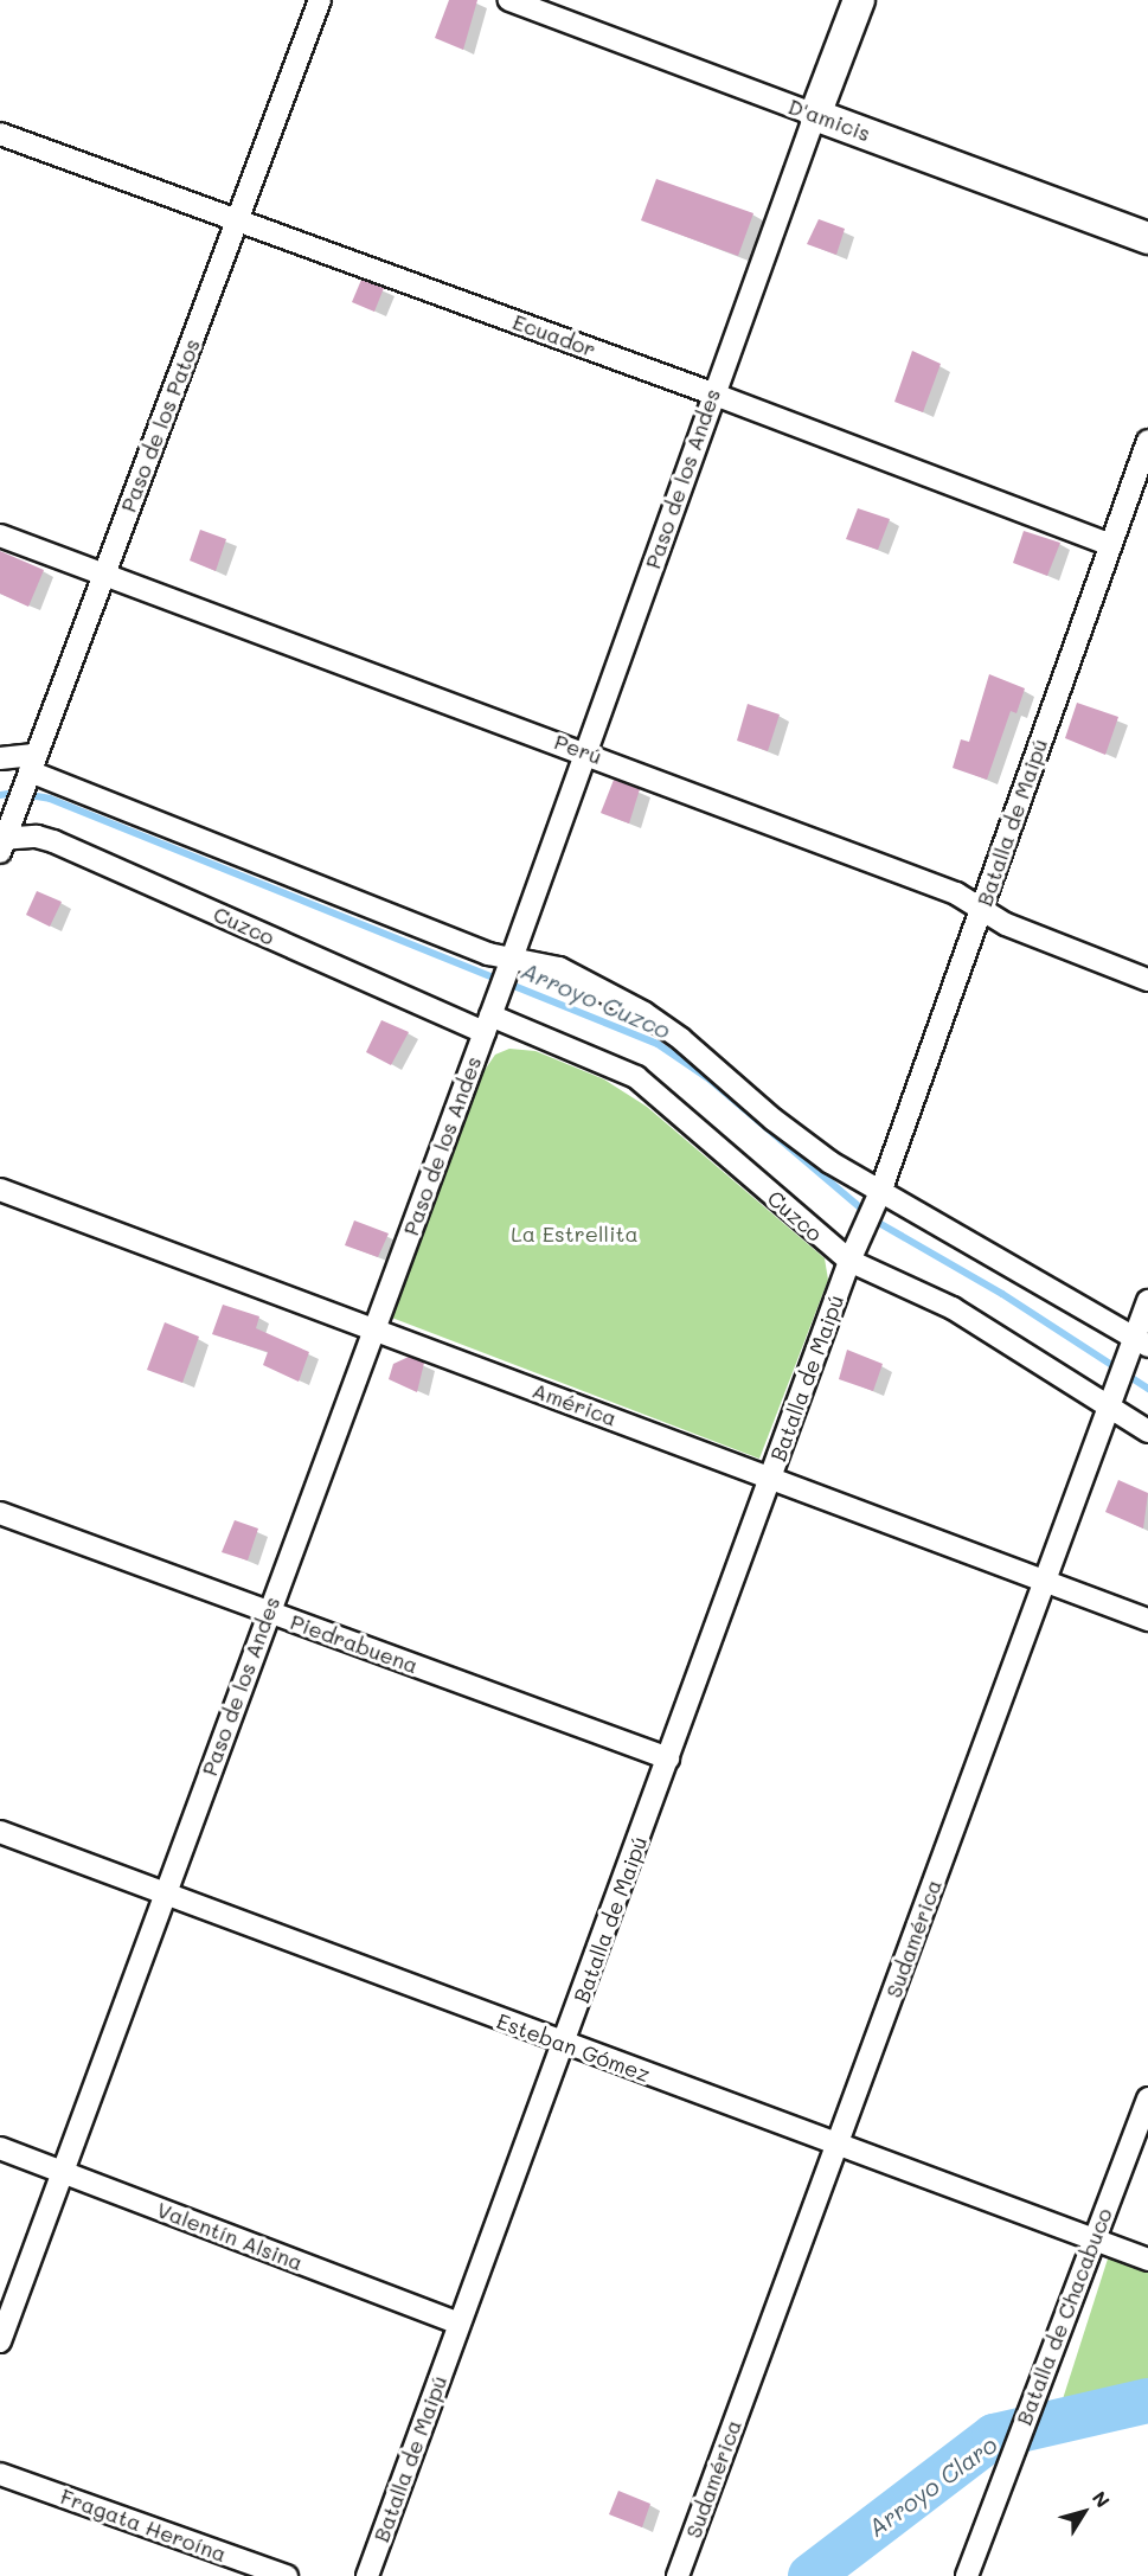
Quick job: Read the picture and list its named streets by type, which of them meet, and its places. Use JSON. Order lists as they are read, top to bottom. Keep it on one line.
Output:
{"streets":{"street":["D'amicis","Ecuador","Paso de los Patos","Paso de los Andes","Perú","Batalla de Maipú","Cuzco","América","Piedrabuena","Sudamérica","Esteban Gómez","Valentín Alsina","Batalla de Chacabuco","Fragata Heroína"]},"crossings":[["D'amicis","Paso de los Andes"],["Ecuador","Paso de los Patos"],["Ecuador","Paso de los Andes"],["Ecuador","Batalla de Maipú"],["Paso de los Patos","Perú"],["Paso de los Patos","Cuzco"],["Paso de los Andes","Perú"],["Paso de los Andes","Cuzco"],["Paso de los Andes","América"],["Paso de los Andes","Piedrabuena"],["Paso de los Andes","Esteban Gómez"],["Paso de los Andes","Valentín Alsina"],["Perú","Batalla de Maipú"],["Batalla de Maipú","Cuzco"],["Batalla de Maipú","América"],["Batalla de Maipú","Piedrabuena"],["Batalla de Maipú","Esteban Gómez"],["Batalla de Maipú","Valentín Alsina"],["Cuzco","Sudamérica"],["América","Sudamérica"],["Sudamérica","Esteban Gómez"],["Esteban Gómez","Batalla de Chacabuco"]],"water":["Arroyo Cuzco","Arroyo Claro"],"parks":["La Estrellita"],"north":"top right"}
